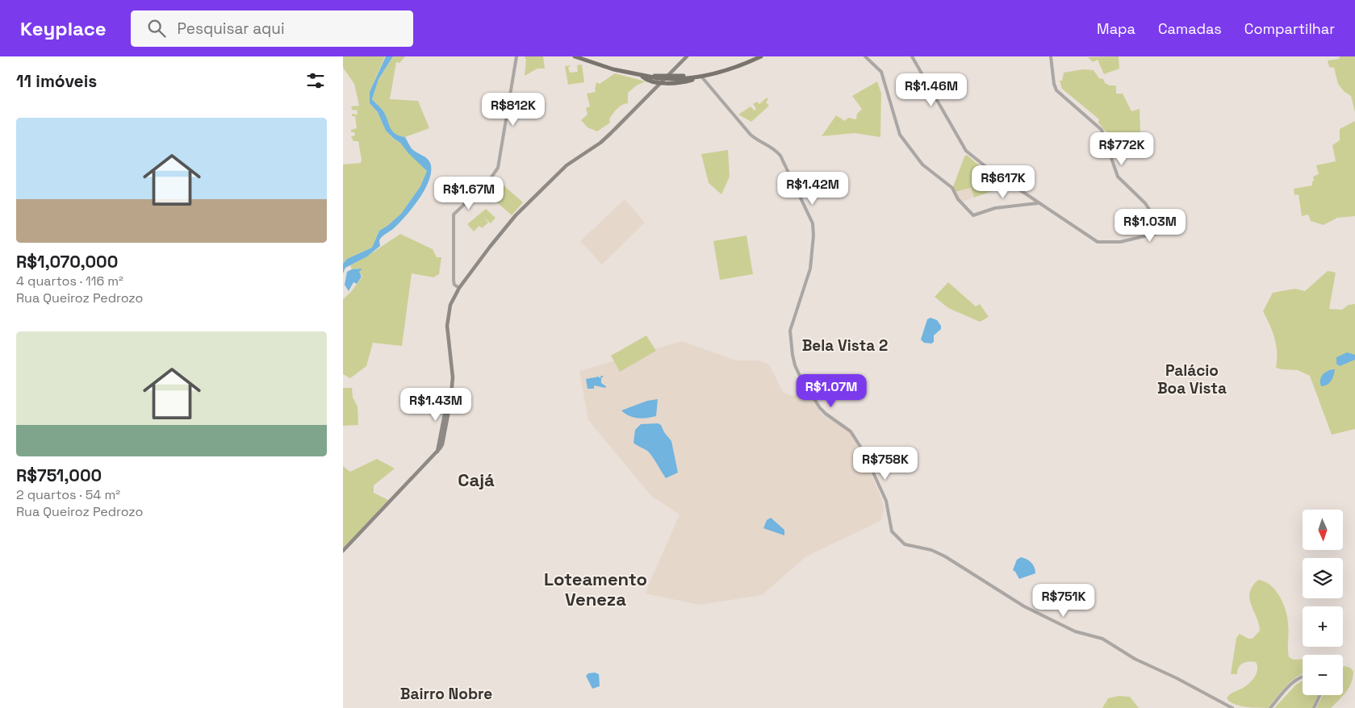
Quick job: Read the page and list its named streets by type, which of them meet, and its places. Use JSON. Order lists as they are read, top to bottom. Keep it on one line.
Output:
{"districts":["Bela Vista 2","Palácio Boa Vista","Cajá","Loteamento Veneza","Bairro Nobre"],"north":"bottom","page":{"header":"Keyplace","search":"Pesquisar aqui","nav":["Mapa","Camadas","Compartilhar"],"heading":"11 imóveis","price":["R$1.46M","R$812K","R$772K","R$617K","R$1.42M","R$1.67M","R$1.03M","R$1.07M","R$1.43M","R$758K","R$751K"],"list":[{"name":"R$1,070,000","note":"4 quartos · 116 m² · Rua Queiroz Pedrozo"},{"name":"R$751,000","note":"2 quartos · 54 m² · Rua Queiroz Pedrozo"}],"map_buttons":["+","−"]}}
